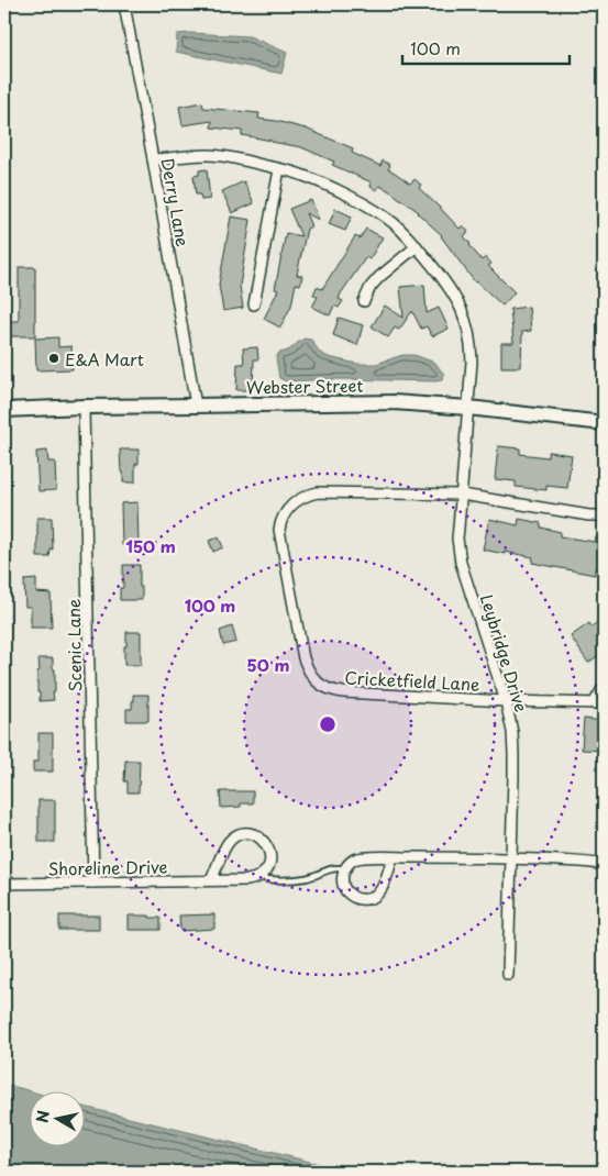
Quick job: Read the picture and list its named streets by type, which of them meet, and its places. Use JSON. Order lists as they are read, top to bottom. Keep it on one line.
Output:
{"streets":{"main road":["Webster Street"],"street":["Derry Lane","Scenic Lane","Leybridge Drive","Cricketfield Lane","Shoreline Drive"]},"crossings":[["Derry Lane","Webster Street"],["Derry Lane","Leybridge Drive"],["Webster Street","Scenic Lane"],["Webster Street","Leybridge Drive"],["Scenic Lane","Shoreline Drive"],["Leybridge Drive","Cricketfield Lane"]],"places":["E&A Mart"],"scale_bar":"100 m","north":"left","rings":["150 m","100 m","50 m"]}
